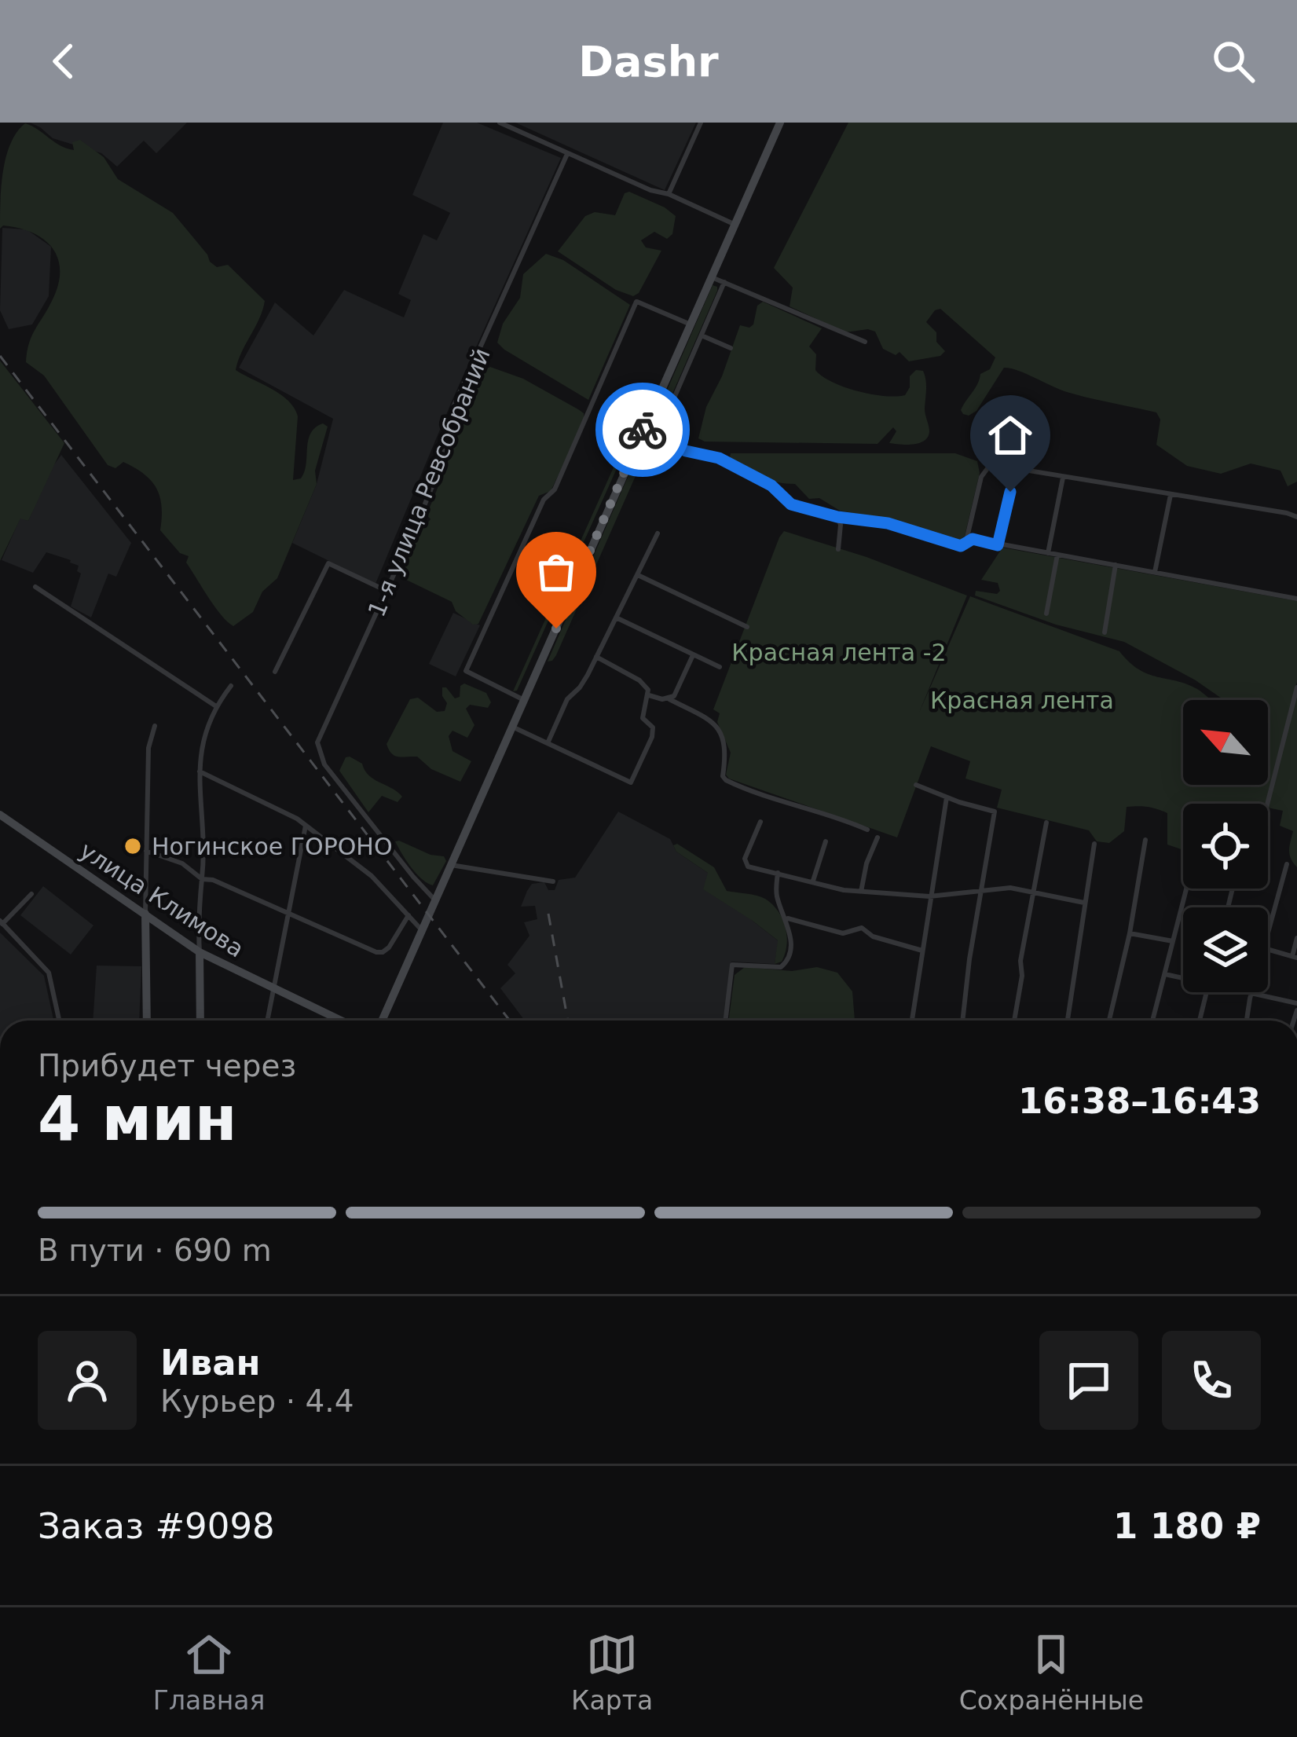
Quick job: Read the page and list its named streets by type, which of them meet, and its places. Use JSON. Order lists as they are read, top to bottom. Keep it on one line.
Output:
{"streets":{"main road":["улица Климова"],"street":["1-я улица Ревсобраний"]},"parks":["Красная лента -2","Красная лента"],"places":["Ногинское ГОРОНО"],"north":"top left","page":{"header":"Dashr","heading":["4 мин","Прибудет через","16:38–16:43"],"panel":["Иван","Курьер · 4.4","Заказ #9098","1 180 ₽"],"bar":"В пути · 690 m","tabs":["Главная","Карта","Сохранённые"]}}
